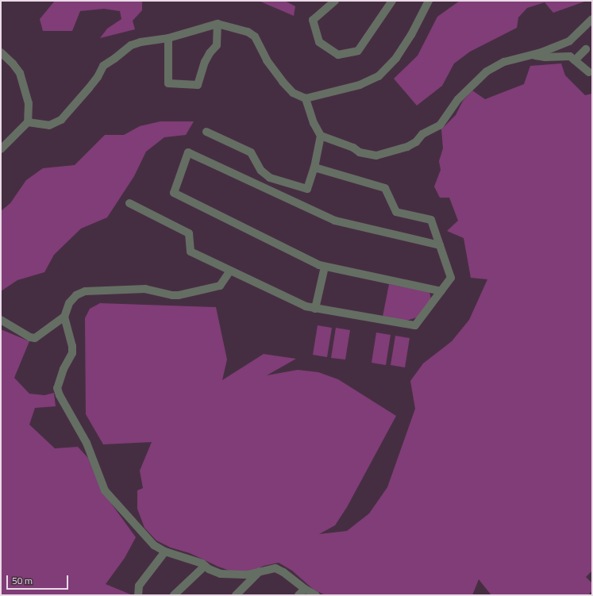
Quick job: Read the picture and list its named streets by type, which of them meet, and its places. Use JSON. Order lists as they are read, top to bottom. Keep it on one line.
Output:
{"scale_bar":"50 m"}
